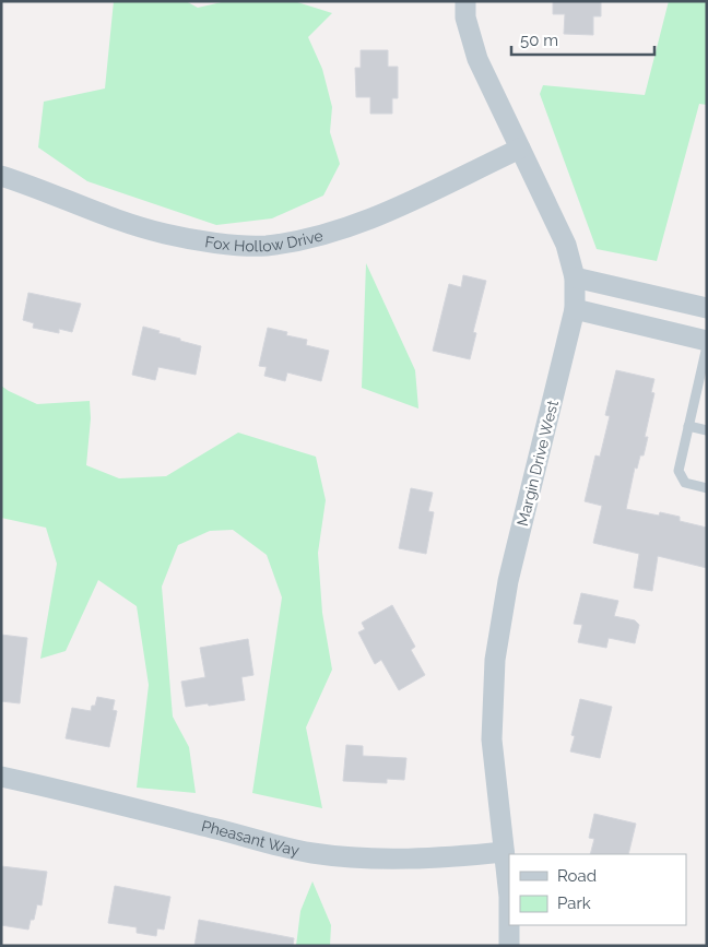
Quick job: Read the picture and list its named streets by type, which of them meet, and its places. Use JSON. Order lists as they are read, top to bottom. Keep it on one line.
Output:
{"streets":{"street":["Fox Hollow Drive","Margin Drive West","Pheasant Way"]},"crossings":[["Fox Hollow Drive","Margin Drive West"],["Margin Drive West","Pheasant Way"]],"legend":["Road","Park"],"scale_bar":"50 m"}
